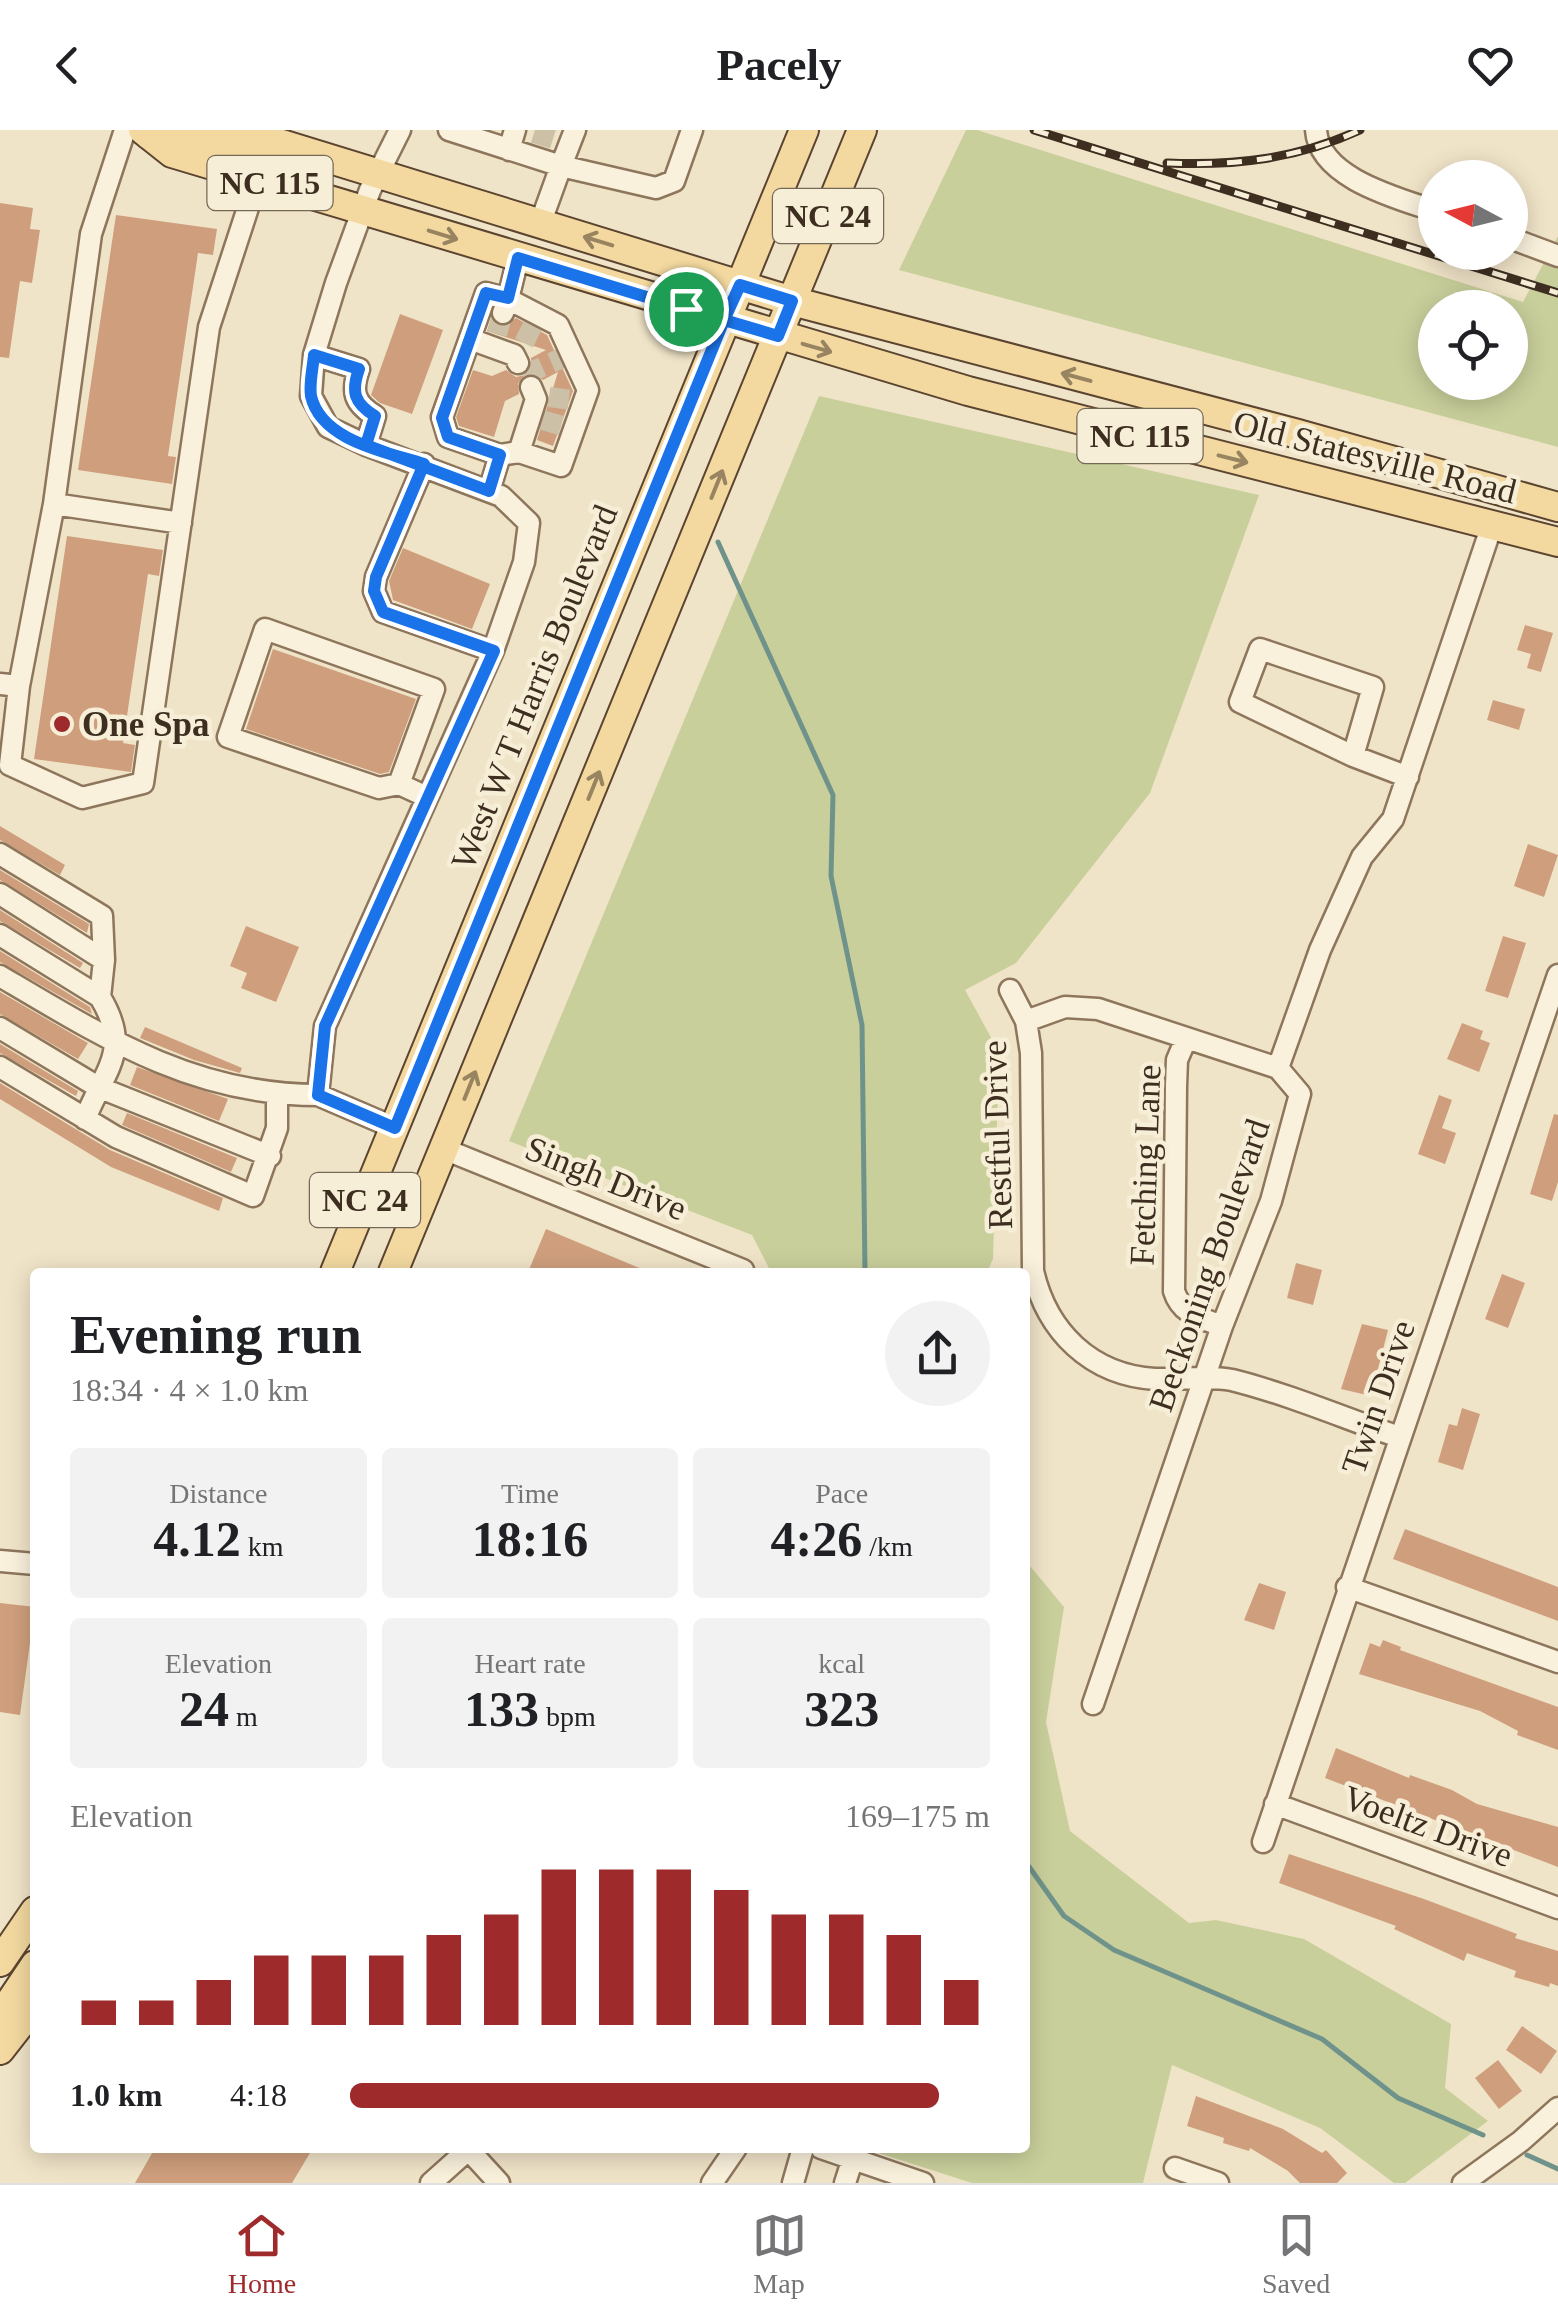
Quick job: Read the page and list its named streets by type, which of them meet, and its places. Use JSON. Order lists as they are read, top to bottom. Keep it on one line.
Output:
{"streets":{"main road":["NC 115","NC 24","Old Statesville Road","West W T Harris Boulevard"],"street":["Restful Drive","Fetching Lane","Singh Drive","Beckoning Boulevard","Twin Drive","Voeltz Drive"]},"crossings":[["NC 24","Old Statesville Road"],["NC 24","Singh Drive"],["Old Statesville Road","West W T Harris Boulevard"],["Restful Drive","Beckoning Boulevard"],["Restful Drive","Twin Drive"],["Fetching Lane","Beckoning Boulevard"],["Twin Drive","Voeltz Drive"]],"places":["One Spa"],"north":"left","page":{"header":"Pacely","heading":["Evening run","18:34 · 4 × 1.0 km"],"stats":[["Distance","4.12 km"],["Time","18:16"],["Pace","4:26 /km"],["Elevation","24 m"],["Heart rate","133 bpm"],["kcal","323"]],"chart":["Elevation","169–175 m"],"list":[{"name":"1.0 km","note":"4:18"}],"tabs":["Home","Map","Saved"]}}
